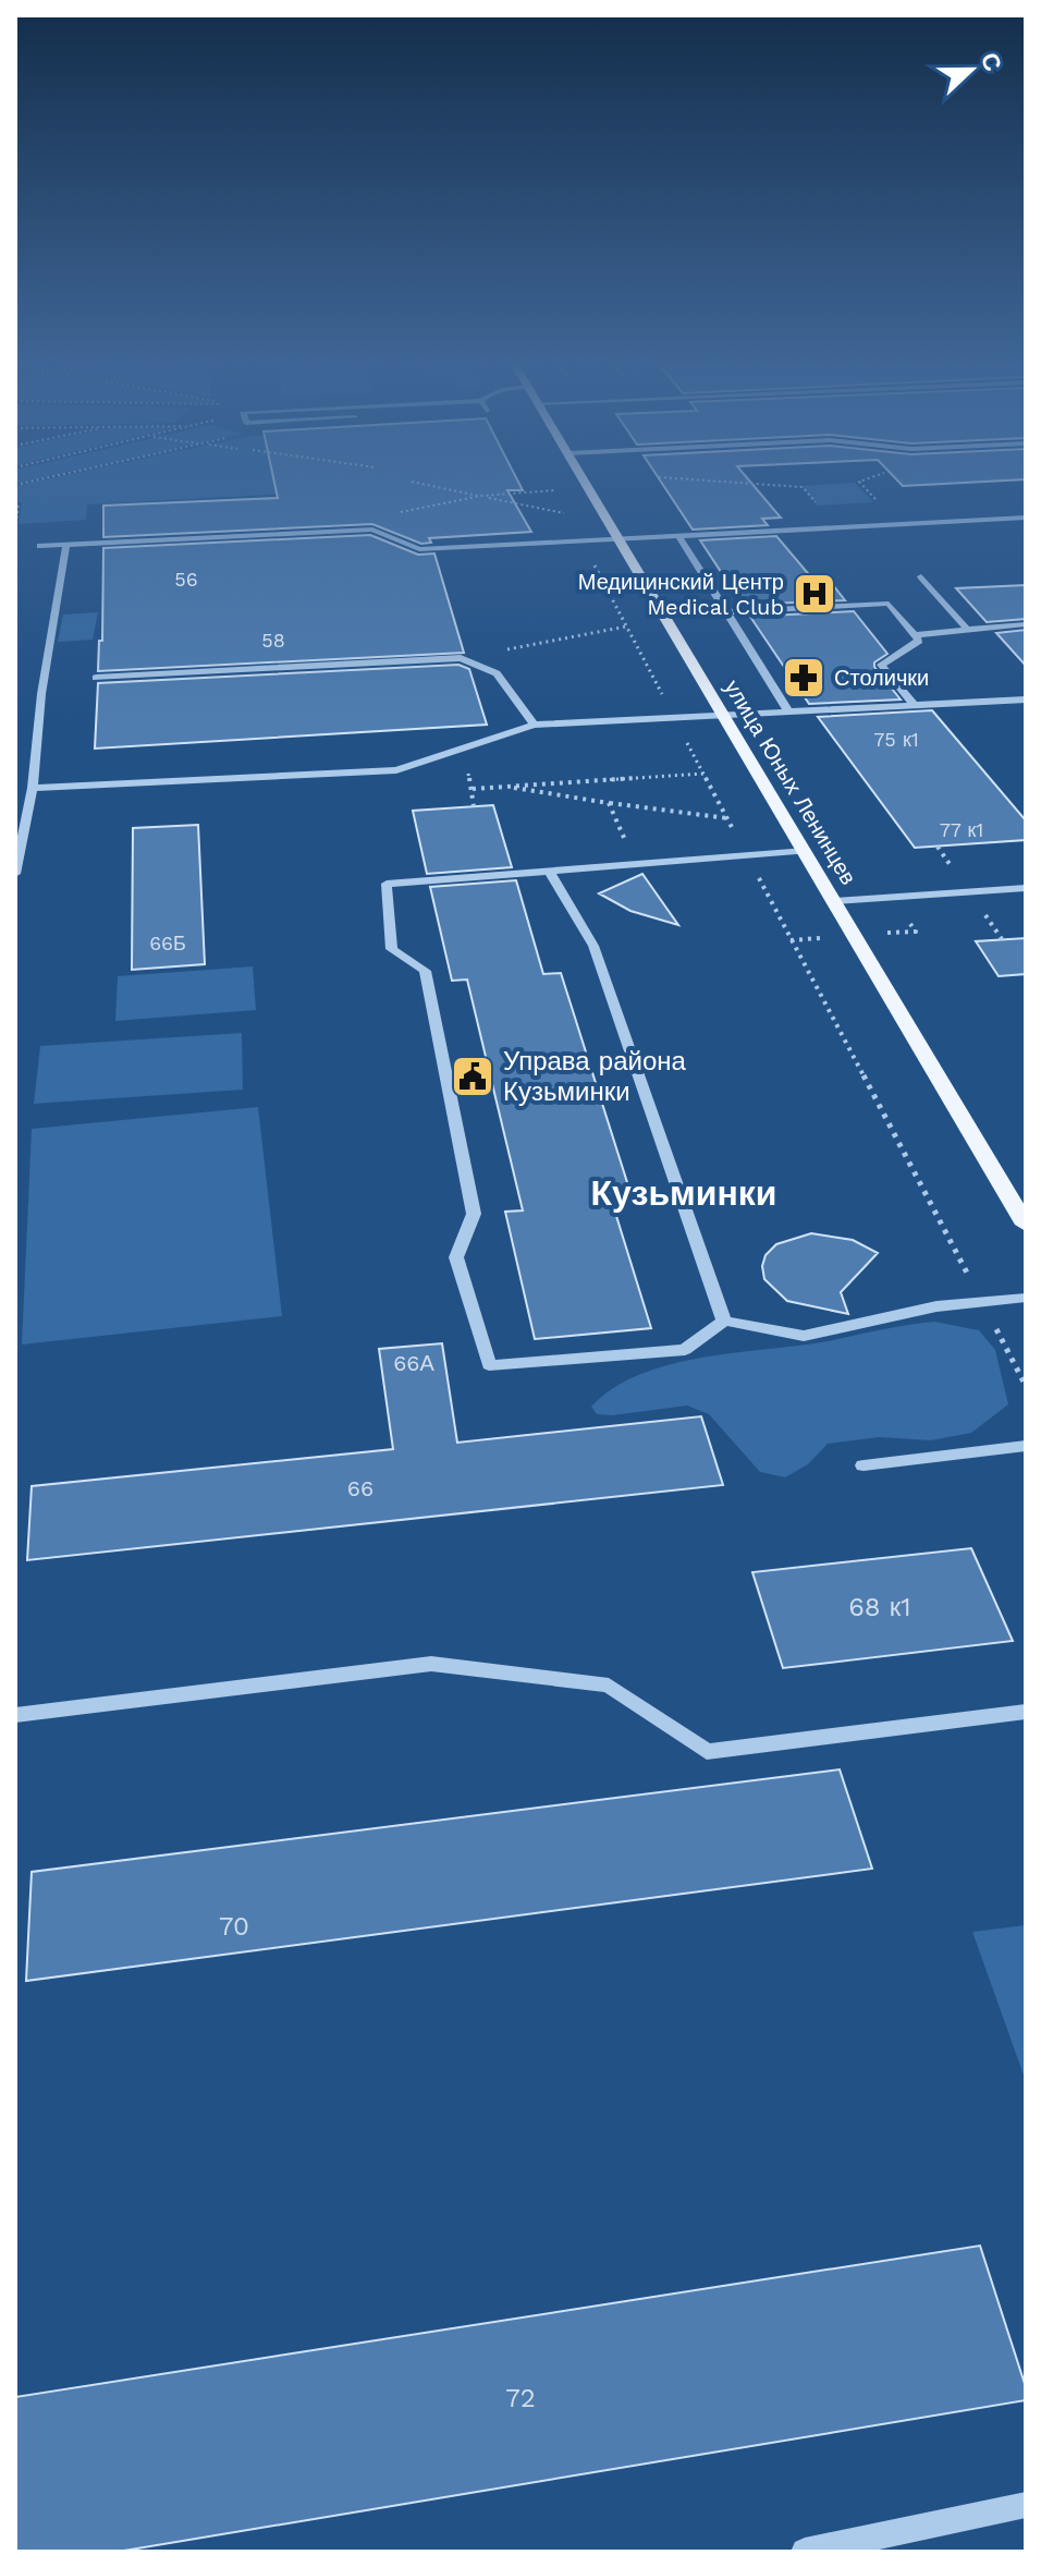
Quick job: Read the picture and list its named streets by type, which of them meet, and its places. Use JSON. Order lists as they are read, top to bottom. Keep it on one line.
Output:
{"streets":{"main road":["улица Юных Ленинцев"]},"districts":["Кузьминки"],"places":{"hospital":["Медицинский Центр Medical Club"],"pharmacy":["Столички"],"public building":["Управа района Кузьминки"]},"house_numbers":["56","58","75 к1","77 к1","66Б","66А","66","68 к1","70","72"],"north":"right"}
